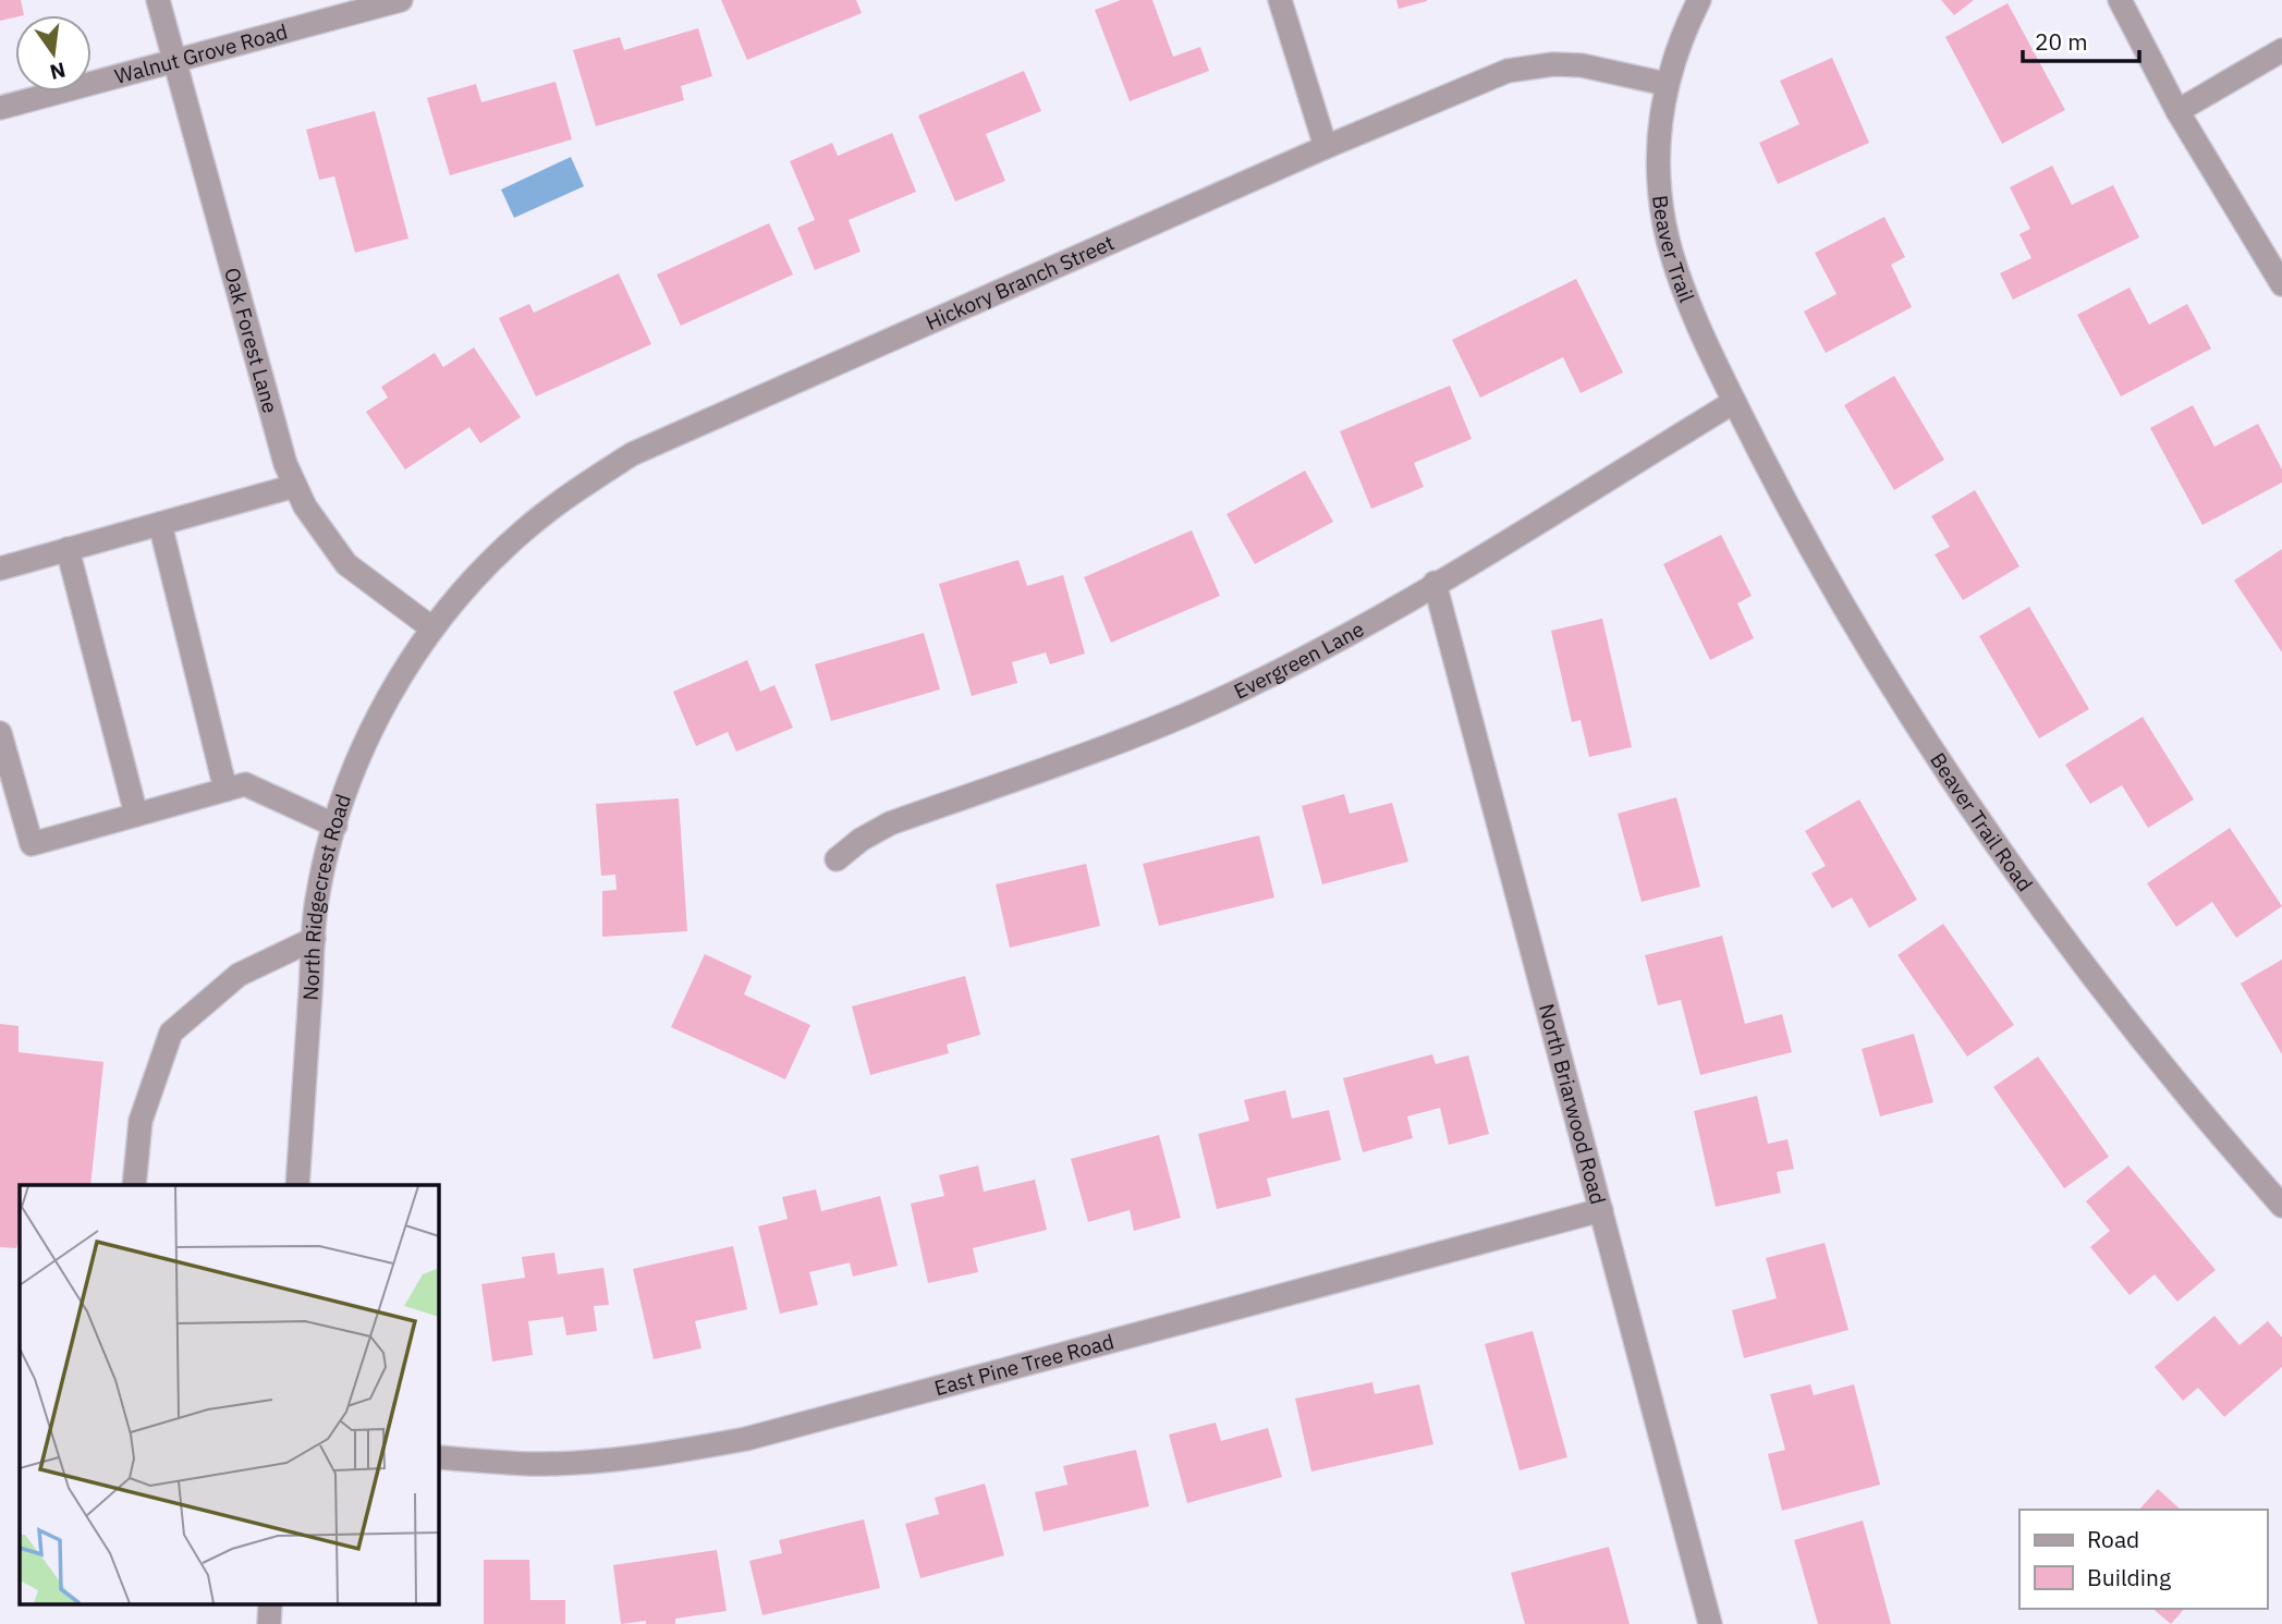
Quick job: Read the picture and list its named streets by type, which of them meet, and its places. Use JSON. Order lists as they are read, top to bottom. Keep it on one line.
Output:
{"streets":{"street":["Walnut Grove Road","Beaver Trail","Hickory Branch Street","Oak Forest Lane","Evergreen Lane","Beaver Trail Road","North Ridgecrest Road","North Briarwood Road","East Pine Tree Road"]},"crossings":[["Walnut Grove Road","Oak Forest Lane"],["Beaver Trail","Hickory Branch Street"],["Beaver Trail","Evergreen Lane"],["Beaver Trail","Beaver Trail Road"],["Hickory Branch Street","Oak Forest Lane"],["Hickory Branch Street","North Ridgecrest Road"],["Oak Forest Lane","North Ridgecrest Road"],["Evergreen Lane","Beaver Trail Road"],["Evergreen Lane","North Briarwood Road"],["North Briarwood Road","East Pine Tree Road"]],"legend":["Road","Building"],"scale_bar":"20 m","north":"bottom"}
